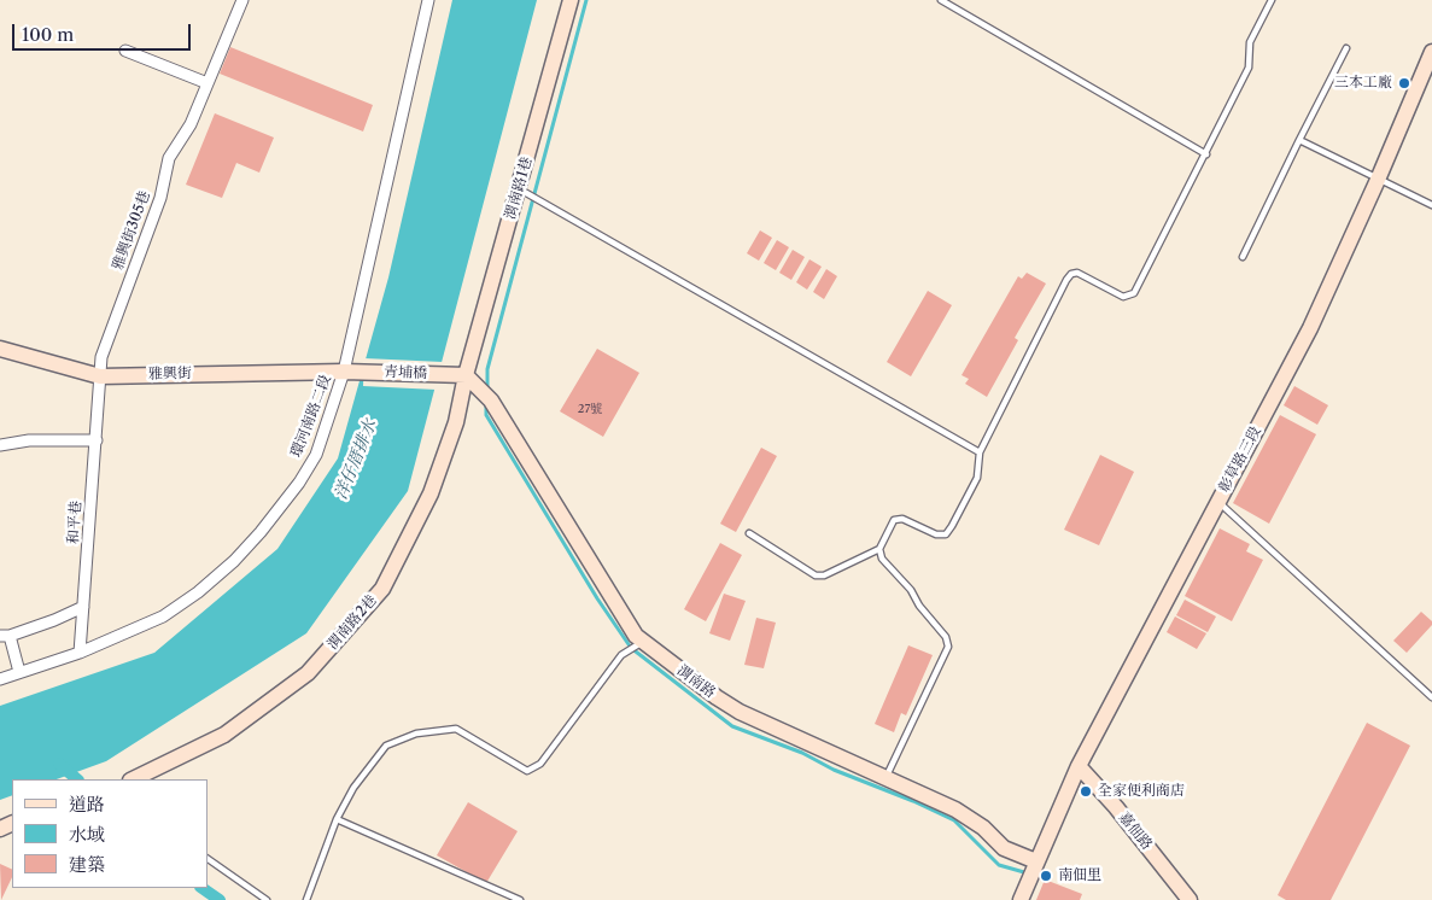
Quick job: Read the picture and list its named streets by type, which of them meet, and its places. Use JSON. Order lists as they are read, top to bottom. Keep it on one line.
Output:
{"streets":{"street":["渭南路1巷","雅興街305巷","青埔橋","雅興街","環河南路二段","彰草路三段","和平巷","渭南路2巷","渭南路","嘉佃路"]},"crossings":[["渭南路1巷","青埔橋"],["渭南路1巷","渭南路2巷"],["渭南路1巷","渭南路"],["雅興街305巷","雅興街"],["雅興街305巷","和平巷"],["青埔橋","雅興街"],["青埔橋","環河南路二段"],["青埔橋","渭南路2巷"],["青埔橋","渭南路"],["雅興街","環河南路二段"],["雅興街","和平巷"],["環河南路二段","和平巷"],["彰草路三段","渭南路"],["彰草路三段","嘉佃路"],["渭南路2巷","渭南路"]],"water":["洋仔厝排水"],"places":["三本工廠","全家便利商店","南佃里"],"house_numbers":["27號"],"legend":["道路","水域","建築"],"scale_bar":"100 m"}
